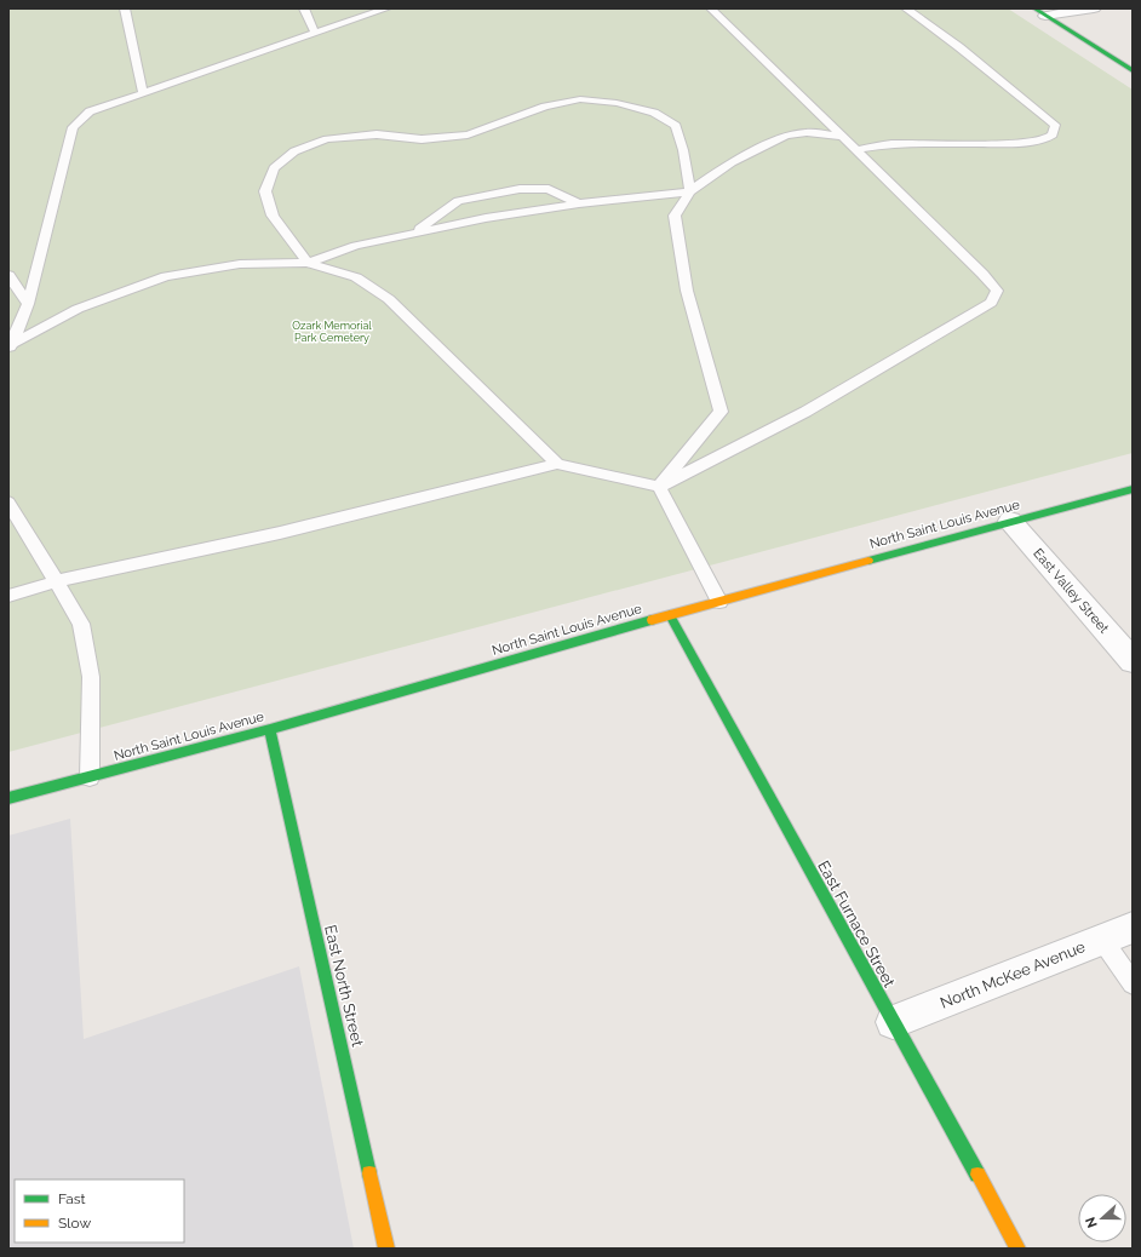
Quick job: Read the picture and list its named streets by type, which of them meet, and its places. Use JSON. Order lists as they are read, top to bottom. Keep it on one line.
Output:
{"streets":{"street":["North Saint Louis Avenue","East Valley Street","East Furnace Street","North McKee Avenue","East North Street"]},"crossings":[["North Saint Louis Avenue","East Valley Street"],["North Saint Louis Avenue","East Furnace Street"],["North Saint Louis Avenue","East North Street"],["East Furnace Street","North McKee Avenue"]],"parks":["Ozark Memorial Park Cemetery"],"legend":["Fast","Slow"],"north":"left"}
